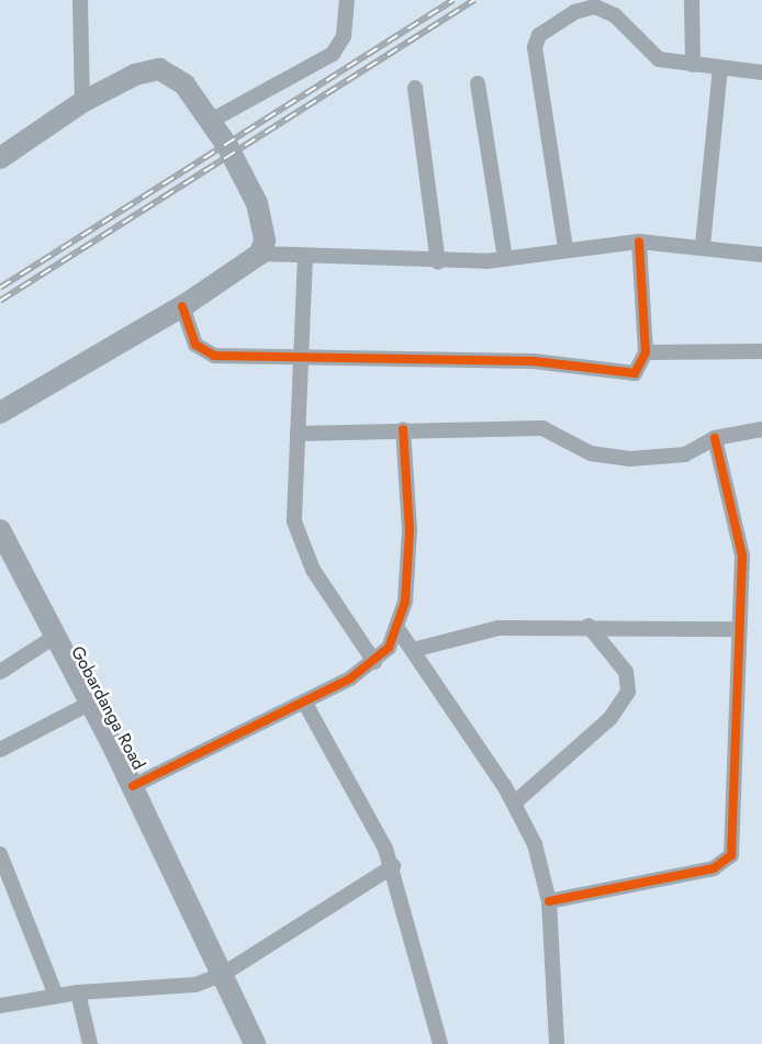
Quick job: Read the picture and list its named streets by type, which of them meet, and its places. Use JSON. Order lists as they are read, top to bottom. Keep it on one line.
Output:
{"streets":{"main road":["Gobardanga Road"]}}
